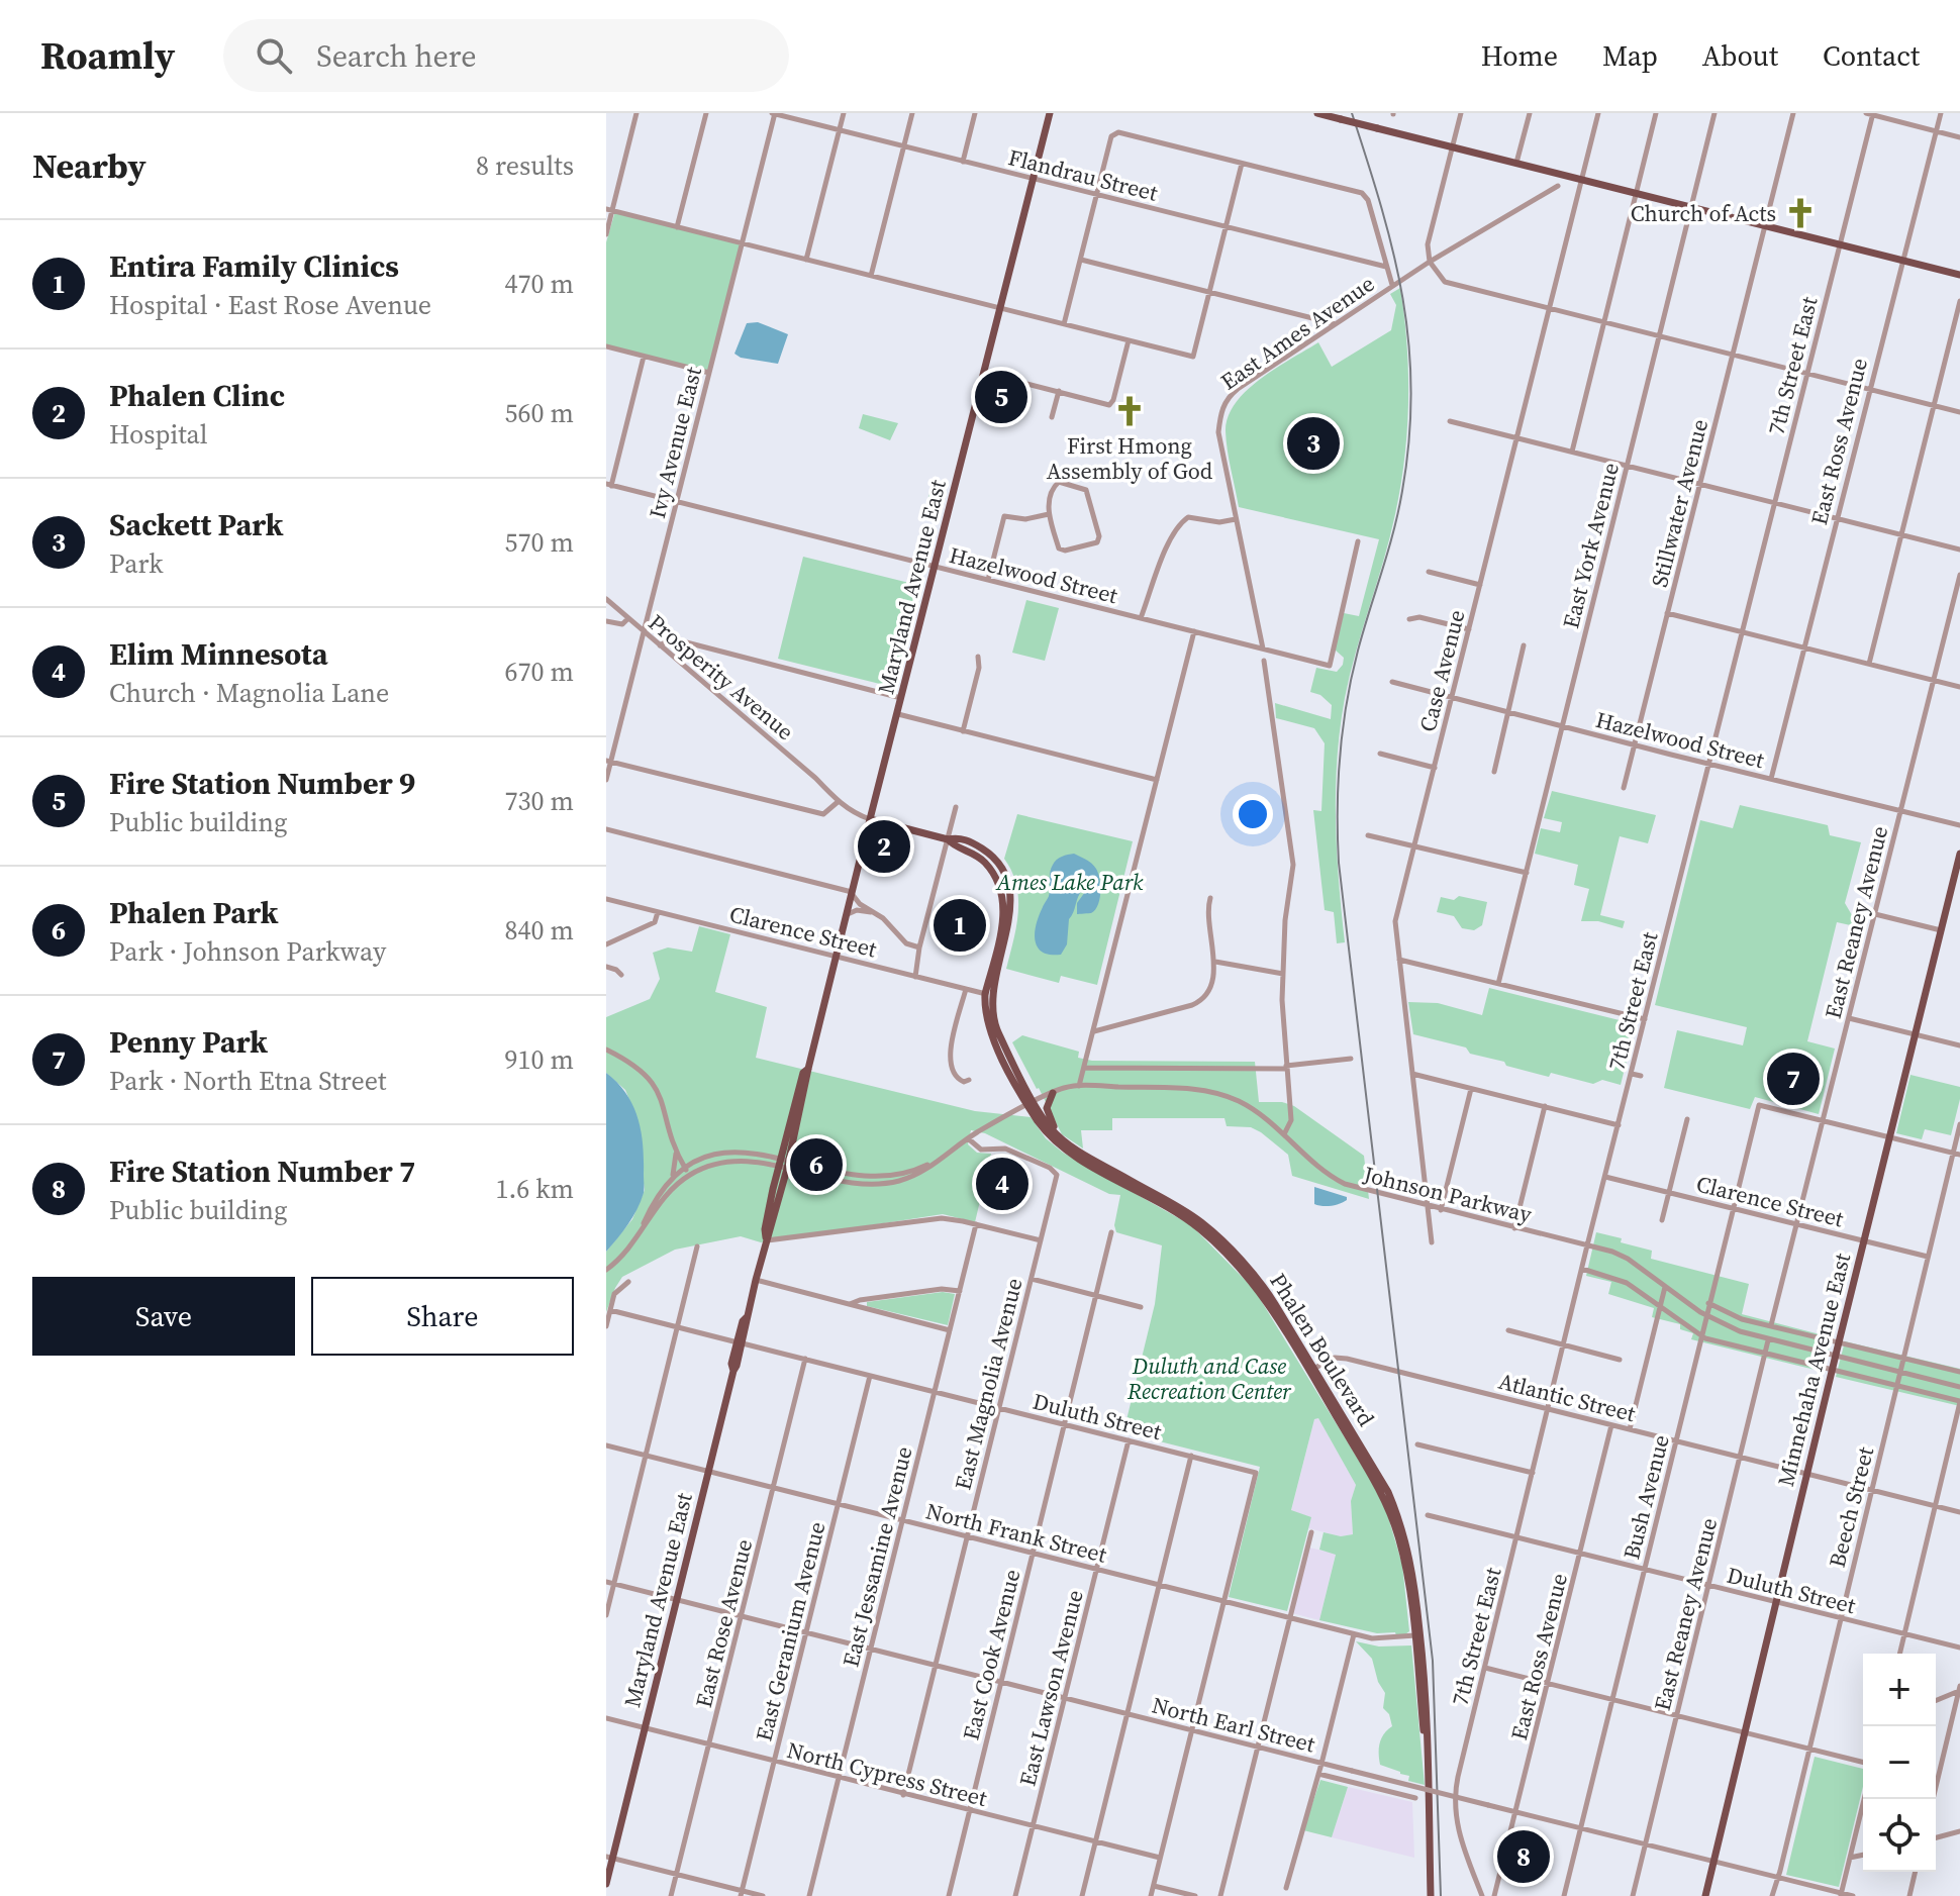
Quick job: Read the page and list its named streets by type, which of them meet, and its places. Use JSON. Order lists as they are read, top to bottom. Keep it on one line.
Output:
{"streets":{"main road":["Maryland Avenue East","Phalen Boulevard","Minnehaha Avenue East"],"street":["Flandrau Street","East Ames Avenue","7th Street East","East Ross Avenue","Ivy Avenue East","Stillwater Avenue","East York Avenue","Hazelwood Street","Case Avenue","Prosperity Avenue","East Reaney Avenue","Clarence Street","Johnson Parkway","East Magnolia Avenue","Atlantic Street","Duluth Street","Bush Avenue","Beech Street","North Frank Street","East Jessamine Avenue","East Rose Avenue","East Geranium Avenue","East Cook Avenue","East Lawson Avenue","North Earl Street","North Cypress Street"]},"crossings":[["Flandrau Street","Ivy Avenue East"],["Flandrau Street","Maryland Avenue East"],["East Ames Avenue","Hazelwood Street"],["7th Street East","Hazelwood Street"],["7th Street East","Clarence Street"],["7th Street East","Johnson Parkway"],["7th Street East","Atlantic Street"],["7th Street East","Duluth Street"],["East Ross Avenue","Hazelwood Street"],["East Ross Avenue","Atlantic Street"],["East Ross Avenue","Duluth Street"],["East Ross Avenue","North Earl Street"],["Ivy Avenue East","Hazelwood Street"],["Ivy Avenue East","Prosperity Avenue"],["Stillwater Avenue","Hazelwood Street"],["East York Avenue","Hazelwood Street"],["Hazelwood Street","Maryland Avenue East"],["Hazelwood Street","Case Avenue"],["Hazelwood Street","East Reaney Avenue"],["Maryland Avenue East","Prosperity Avenue"],["Maryland Avenue East","Clarence Street"],["Maryland Avenue East","Johnson Parkway"],["Maryland Avenue East","Phalen Boulevard"],["Maryland Avenue East","Duluth Street"],["Maryland Avenue East","North Frank Street"],["Maryland Avenue East","North Earl Street"],["Maryland Avenue East","North Cypress Street"],["Case Avenue","Johnson Parkway"],["Prosperity Avenue","Phalen Boulevard"],["East Reaney Avenue","Clarence Street"],["East Reaney Avenue","Johnson Parkway"],["East Reaney Avenue","Atlantic Street"],["East Reaney Avenue","Duluth Street"],["East Reaney Avenue","Bush Avenue"],["East Reaney Avenue","North Earl Street"],["Clarence Street","Phalen Boulevard"],["Clarence Street","Minnehaha Avenue East"],["Clarence Street","Bush Avenue"],["Clarence Street","Beech Street"],["Johnson Parkway","Phalen Boulevard"],["Johnson Parkway","Minnehaha Avenue East"],["Johnson Parkway","East Magnolia Avenue"],["Johnson Parkway","Bush Avenue"],["Johnson Parkway","Beech Street"],["Phalen Boulevard","Atlantic Street"],["Phalen Boulevard","North Frank Street"],["Minnehaha Avenue East","Atlantic Street"],["Minnehaha Avenue East","Duluth Street"],["Minnehaha Avenue East","North Earl Street"],["East Magnolia Avenue","Duluth Street"],["East Magnolia Avenue","North Frank Street"],["East Magnolia Avenue","North Earl Street"],["East Magnolia Avenue","North Cypress Street"],["Atlantic Street","Bush Avenue"],["Atlantic Street","Beech Street"],["Duluth Street","Bush Avenue"],["Duluth Street","Beech Street"],["Duluth Street","North Frank Street"],["Duluth Street","East Jessamine Avenue"],["Duluth Street","East Rose Avenue"],["Duluth Street","East Geranium Avenue"],["Duluth Street","East Cook Avenue"],["Duluth Street","East Lawson Avenue"],["Bush Avenue","North Earl Street"],["Beech Street","North Earl Street"],["North Frank Street","East Jessamine Avenue"],["North Frank Street","East Rose Avenue"],["North Frank Street","East Geranium Avenue"],["North Frank Street","East Cook Avenue"],["North Frank Street","East Lawson Avenue"],["East Jessamine Avenue","North Earl Street"],["East Jessamine Avenue","North Cypress Street"],["East Rose Avenue","North Earl Street"],["East Rose Avenue","North Cypress Street"],["East Geranium Avenue","North Earl Street"],["East Geranium Avenue","North Cypress Street"],["East Cook Avenue","North Earl Street"],["East Cook Avenue","North Cypress Street"],["East Lawson Avenue","North Earl Street"],["East Lawson Avenue","North Cypress Street"]],"parks":["Ames Lake Park","Duluth and Case Recreation Center"],"places":{"church":["Church of Acts","First Hmong Assembly of God"]},"page":{"header":"Roamly","search":"Search here","nav":["Home","Map","About","Contact"],"heading":["Nearby","8 results"],"list":[{"mark":"1","name":"Entira Family Clinics","note":"Hospital · East Rose Avenue","value":"470 m"},{"mark":"2","name":"Phalen Clinc","note":"Hospital","value":"560 m"},{"mark":"3","name":"Sackett Park","note":"Park","value":"570 m"},{"mark":"4","name":"Elim Minnesota","note":"Church · Magnolia Lane","value":"670 m"},{"mark":"5","name":"Fire Station Number 9","note":"Public building","value":"730 m"},{"mark":"6","name":"Phalen Park","note":"Park · Johnson Parkway","value":"840 m"},{"mark":"7","name":"Penny Park","note":"Park · North Etna Street","value":"910 m"},{"mark":"8","name":"Fire Station Number 7","note":"Public building","value":"1.6 km"}],"pins":["5","3","2","1","7","6","4","8"],"buttons":["Save","Share"],"map_buttons":["+","−"]}}
